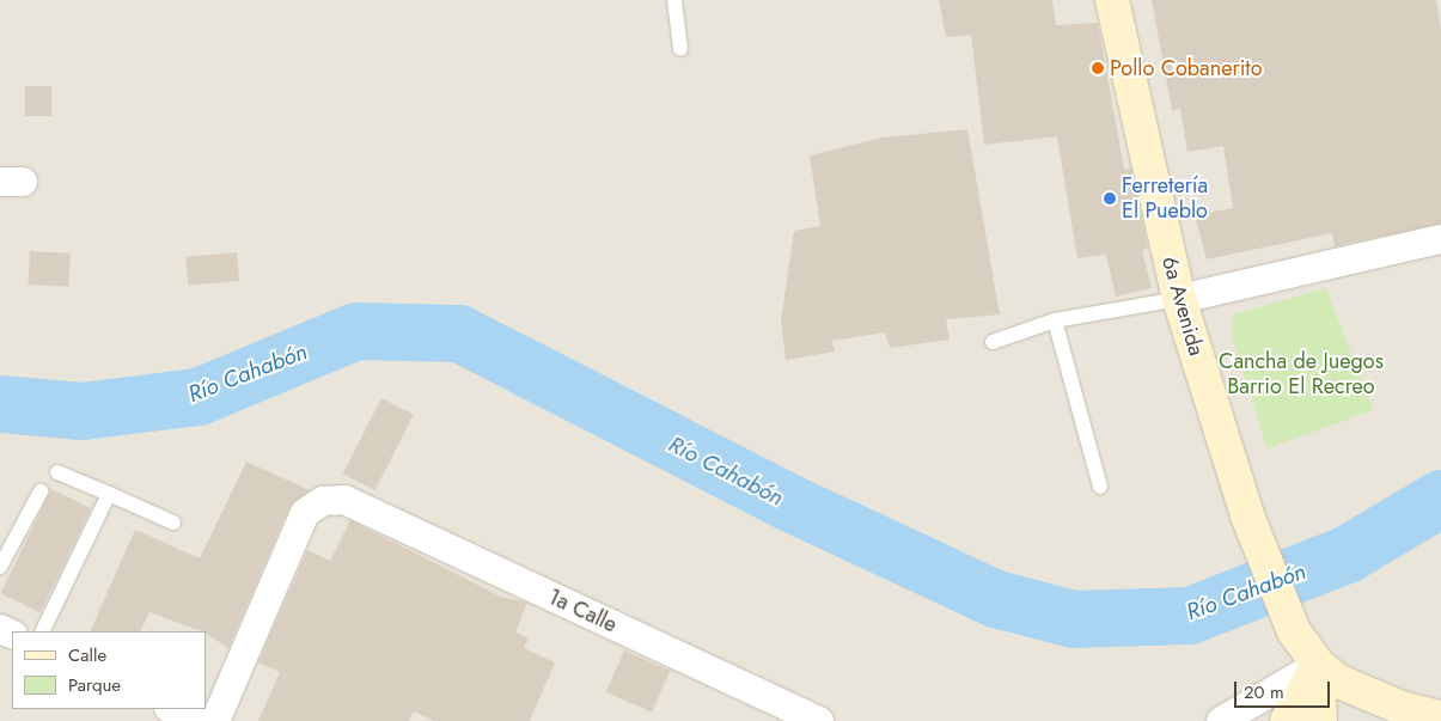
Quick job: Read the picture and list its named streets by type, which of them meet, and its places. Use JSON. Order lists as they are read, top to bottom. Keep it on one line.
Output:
{"streets":{"main road":["6a Avenida"],"street":["1a Calle"]},"water":["Río Cahabón"],"parks":["Cancha de Juegos Barrio El Recreo"],"places":["Pollo Cobanerito","Ferretería El Pueblo"],"legend":["Calle","Parque"],"scale_bar":"20 m"}
